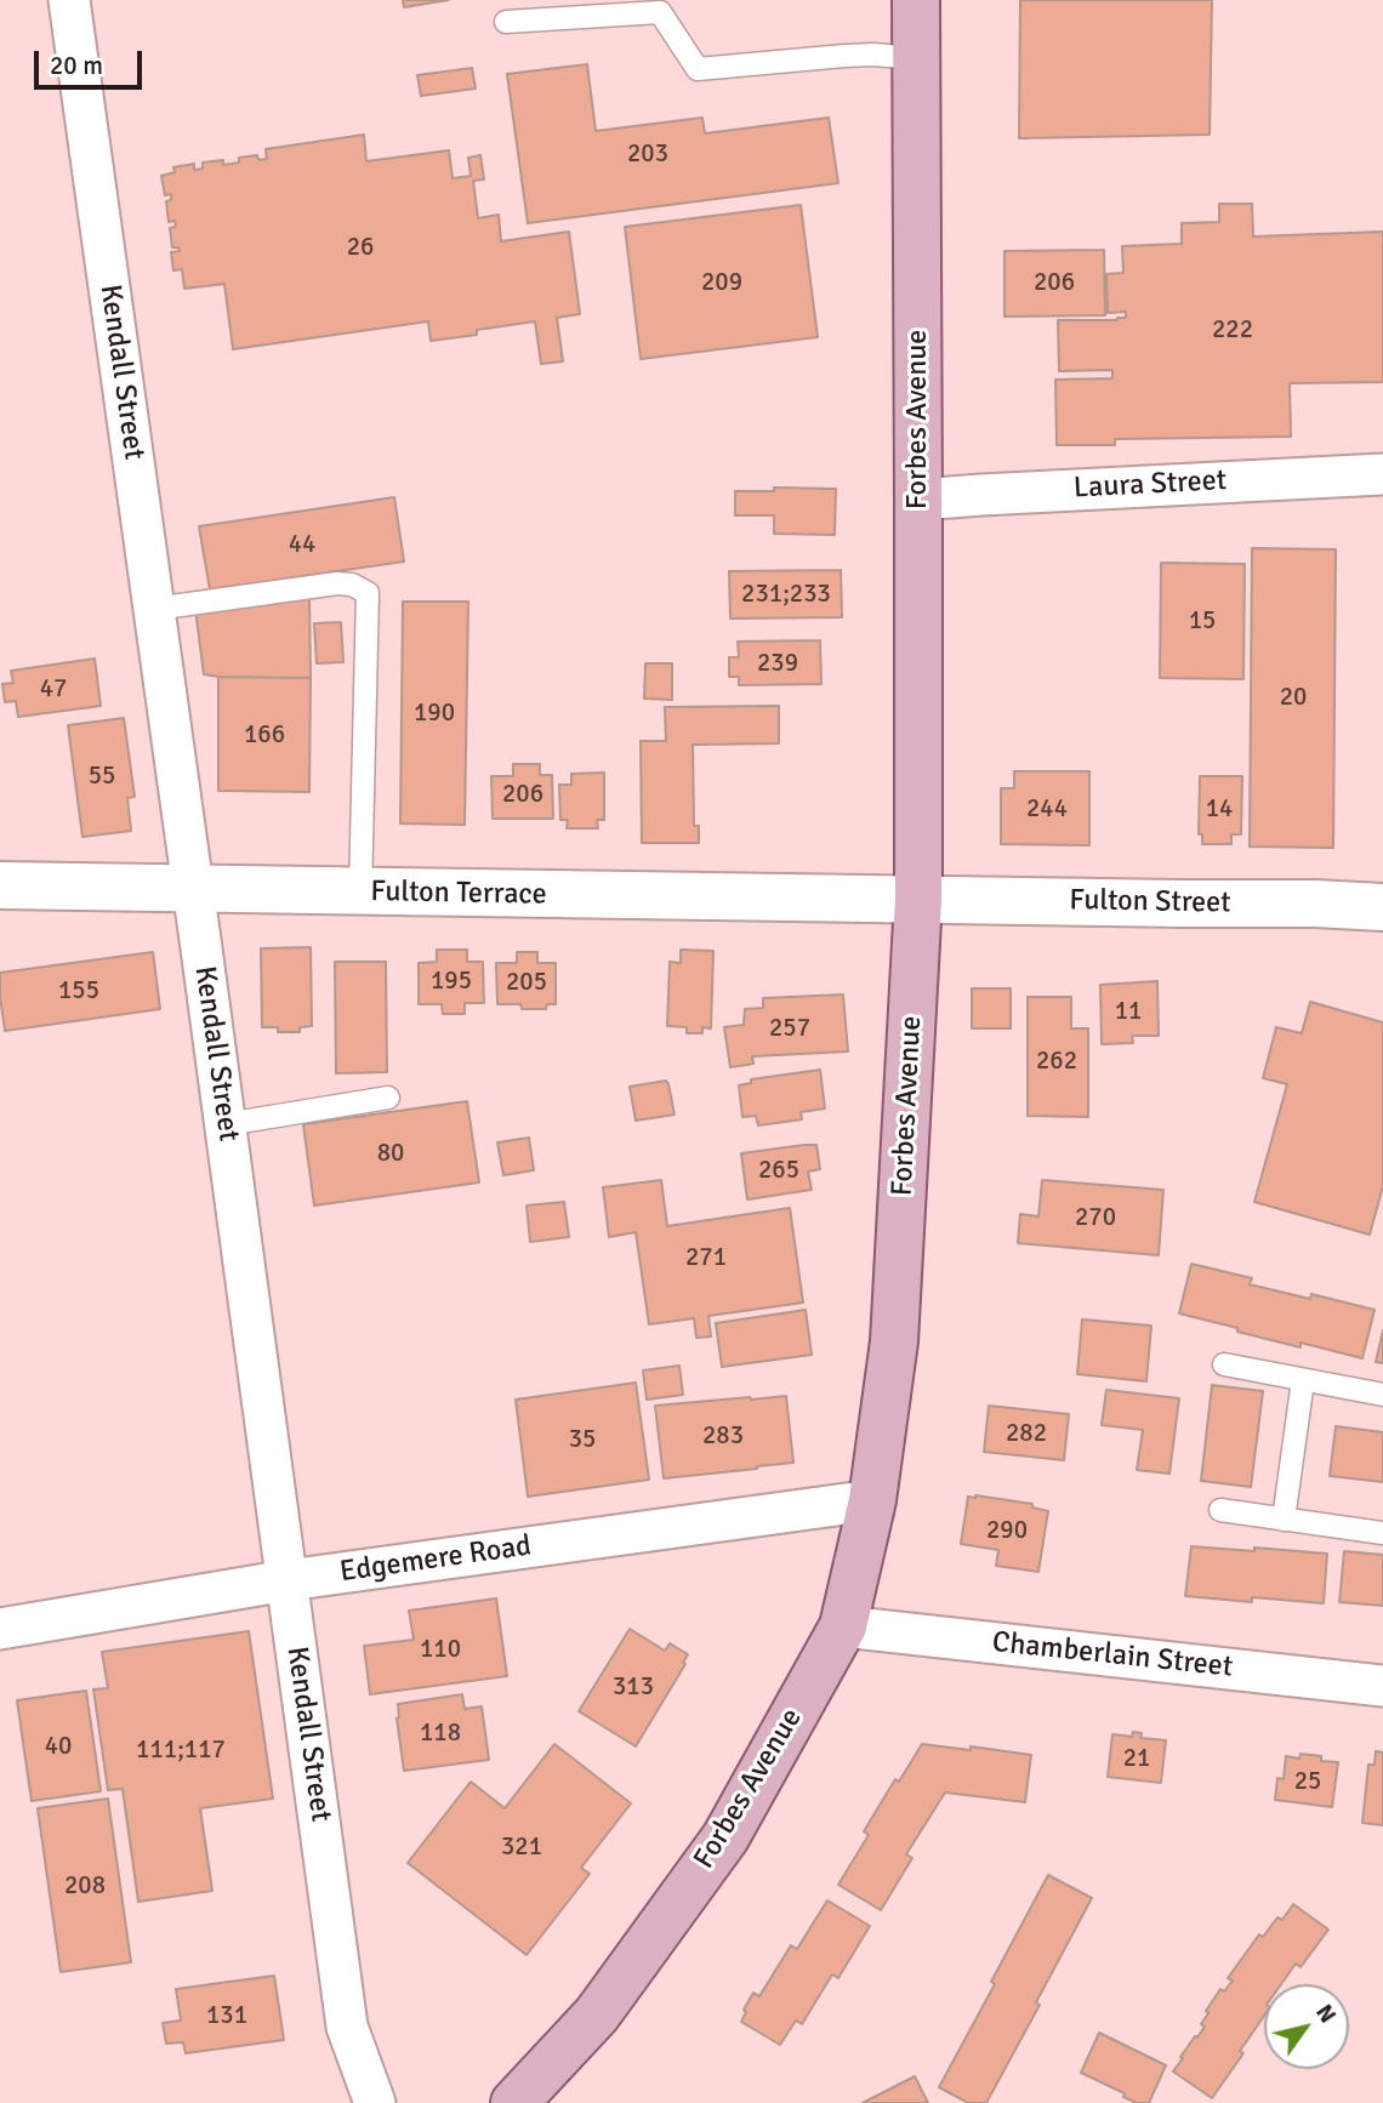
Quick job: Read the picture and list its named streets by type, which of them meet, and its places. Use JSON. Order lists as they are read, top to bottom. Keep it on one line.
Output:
{"streets":{"main road":["Forbes Avenue"],"street":["Kendall Street","Laura Street","Fulton Terrace","Fulton Street","Edgemere Road","Chamberlain Street"]},"crossings":[["Kendall Street","Fulton Terrace"],["Kendall Street","Edgemere Road"],["Forbes Avenue","Laura Street"],["Forbes Avenue","Fulton Terrace"],["Forbes Avenue","Fulton Street"],["Forbes Avenue","Edgemere Road"],["Forbes Avenue","Chamberlain Street"],["Fulton Terrace","Fulton Street"]],"house_numbers":["203","26","209","206","222","44","231;233","15","239","47","20","190","166","55","206","244","14","195","205","155","11","257","262","80","265","270","271","282","283","35","290","110","313","118","40","111;117","21","25","321","208","131"],"scale_bar":"20 m","north":"top right"}
